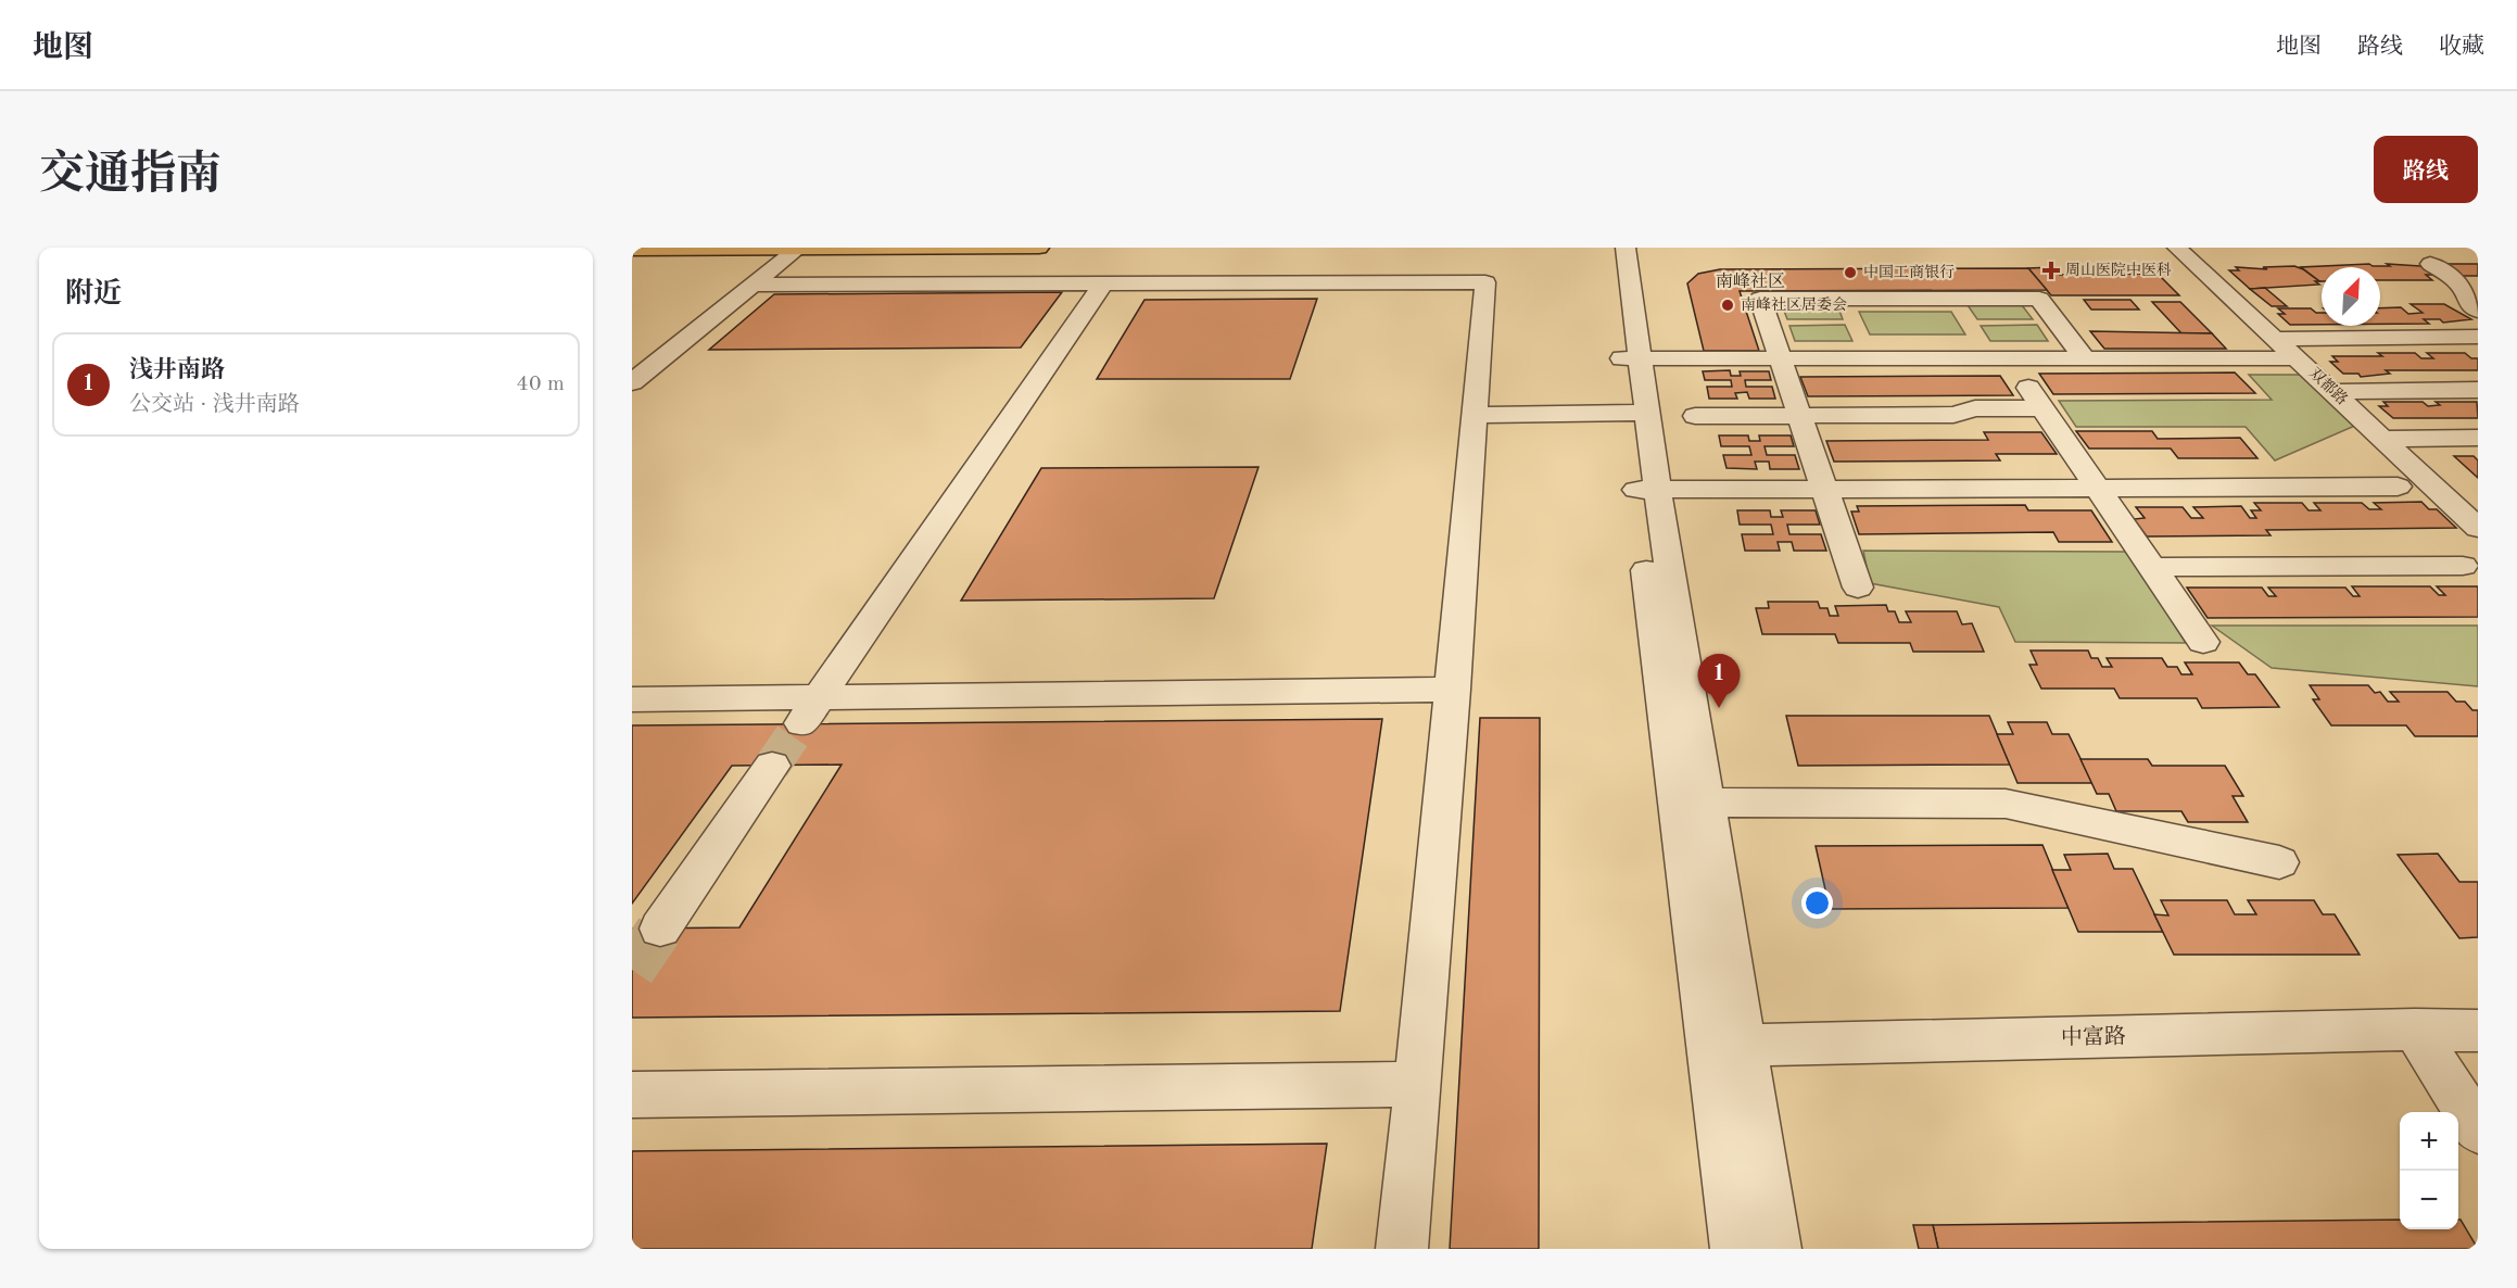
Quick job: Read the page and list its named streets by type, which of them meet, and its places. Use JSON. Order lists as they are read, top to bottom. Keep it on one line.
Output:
{"streets":{"street":["双都路","中富路"]},"districts":["南峰社区"],"places":{"health":["周山医院中医科"],"other":["中国工商银行","南峰社区居委会"]},"north":"top right","page":{"header":"地图","nav":["地图","路线","收藏"],"title":"交通指南","buttons":"路线","heading":"附近","list":[{"mark":"1","name":"浅井南路","note":"公交站 · 浅井南路","value":"40 m"}],"pins":"1","map_buttons":["+","−"]}}
